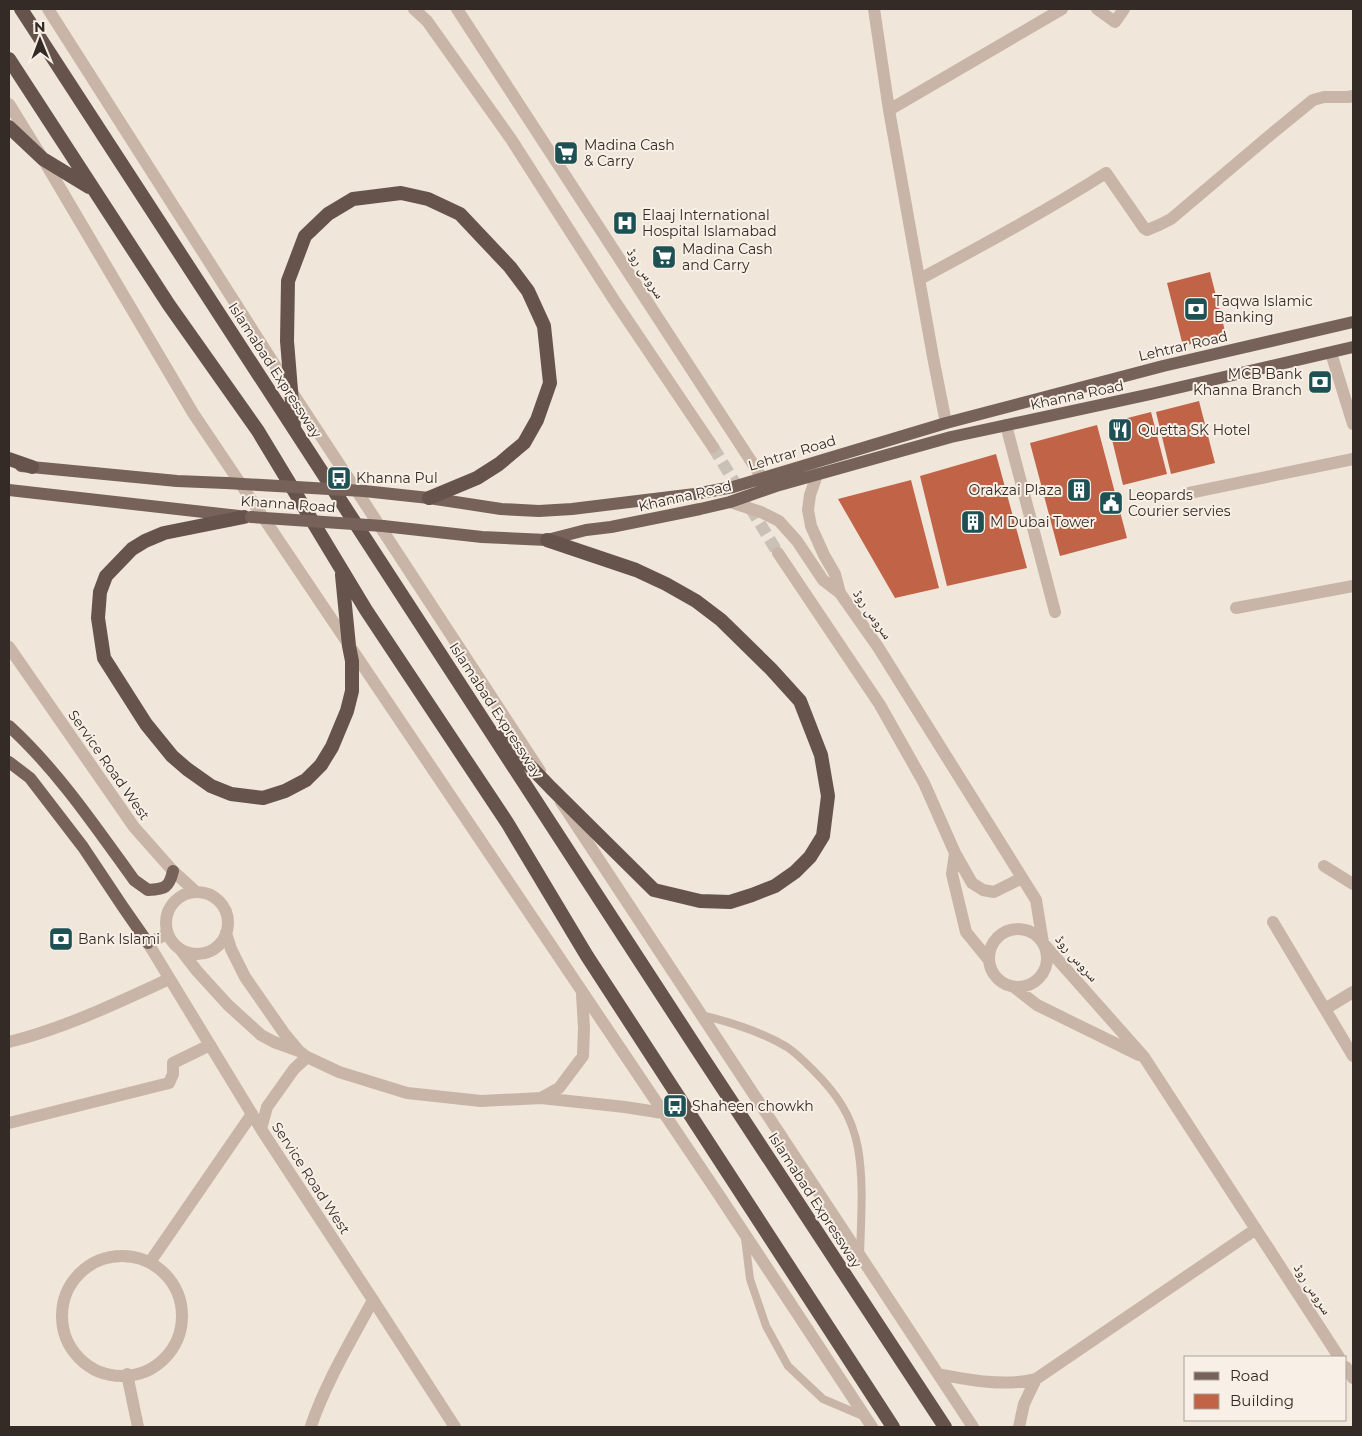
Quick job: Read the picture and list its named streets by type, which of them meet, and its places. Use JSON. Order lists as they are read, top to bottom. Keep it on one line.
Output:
{"streets":{"highway":["Islamabad Expressway"],"main road":["Lehtrar Road","Khanna Road"],"street":["سروس روڈ","Service Road West"]},"crossings":[["سروس روڈ","Lehtrar Road"],["سروس روڈ","Khanna Road"],["Lehtrar Road","Khanna Road"]],"places":{"supermarket":["Madina Cash & Carry","Madina Cash and Carry"],"hospital":["Elaaj International Hospital Islamabad"],"bank":["Taqwa Islamic Banking","MCB Bank Khanna Branch","Bank Islami"],"restaurant":["Quetta SK Hotel"],"bus stop":["Khanna Pul","Shaheen chowkh"],"building":["Orakzai Plaza","M Dubai Tower"],"public building":["Leopards Courier servies"]},"legend":["Road","Building"],"north":"top"}
